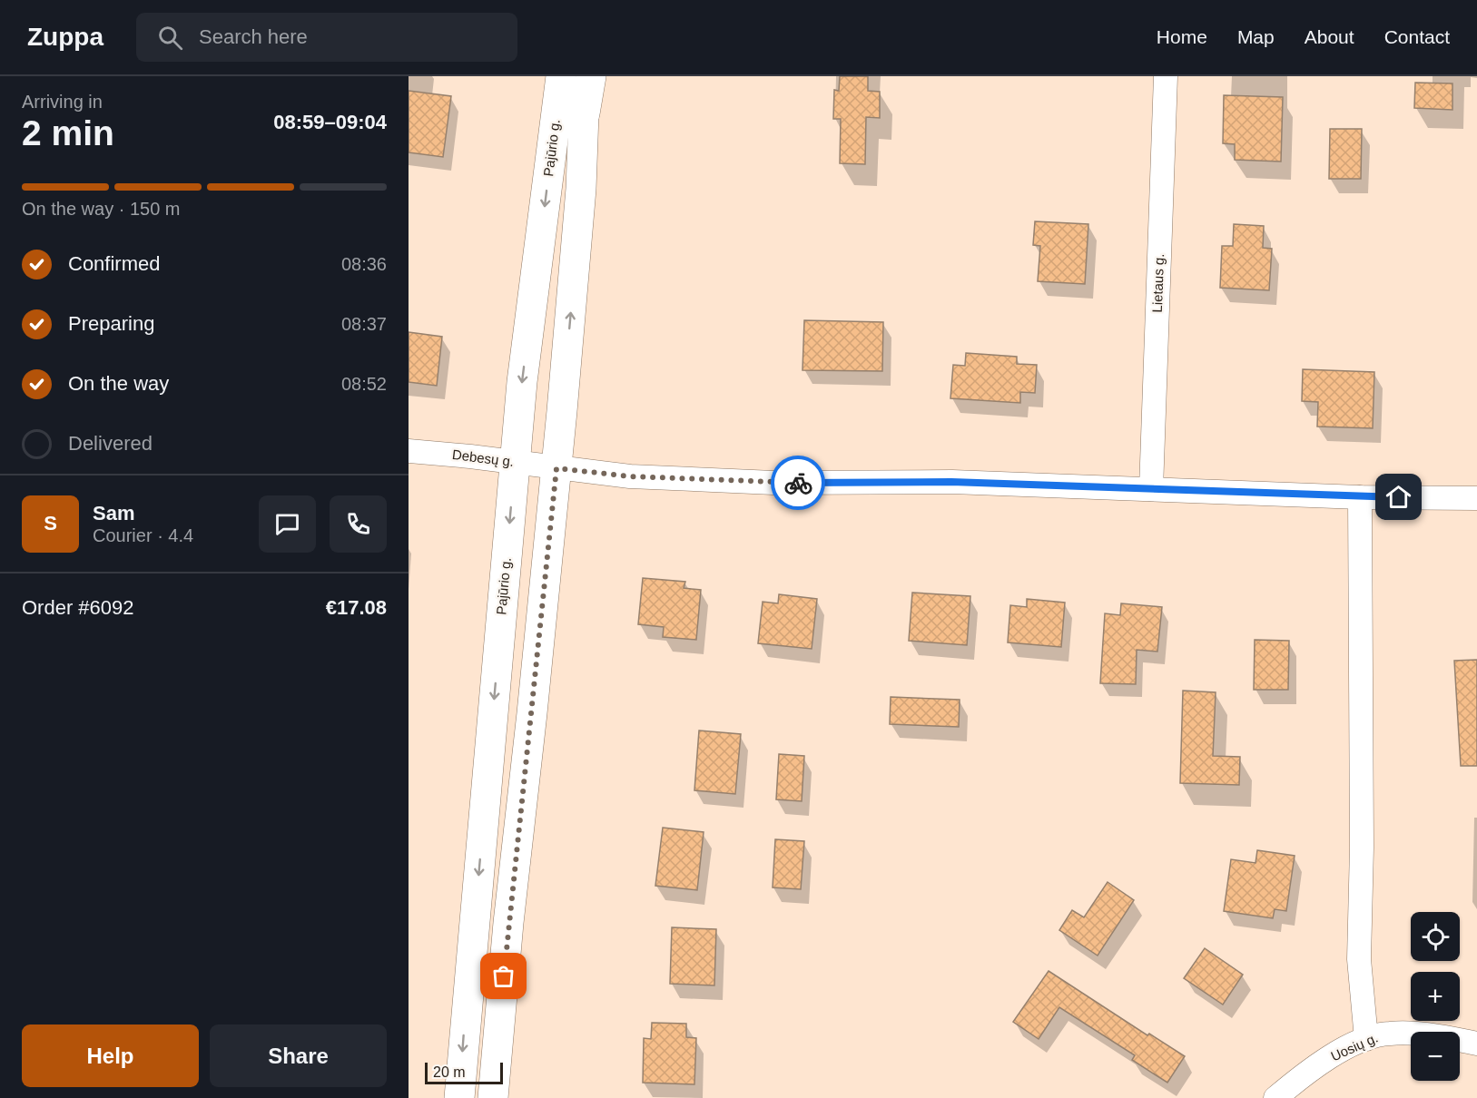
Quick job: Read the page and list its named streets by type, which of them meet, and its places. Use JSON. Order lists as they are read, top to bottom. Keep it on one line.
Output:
{"streets":{"main road":["Pajūrio g."],"street":["Lietaus g.","Debesų g.","Uosių g."]},"crossings":[["Pajūrio g.","Debesų g."],["Lietaus g.","Debesų g."]],"scale_bar":"20 m","page":{"header":"Zuppa","search":"Search here","nav":["Home","Map","About","Contact"],"heading":["2 min","Arriving in","08:59–09:04"],"panel":["Sam","Courier · 4.4","Order #6092","€17.08"],"bar":"On the way · 150 m","list":[["Confirmed","08:36"],["Preparing","08:37"],["On the way","08:52"],"Delivered"],"round":"S","map_buttons":["+","−"],"buttons":["Help","Share"],"scale":"20 m"}}
